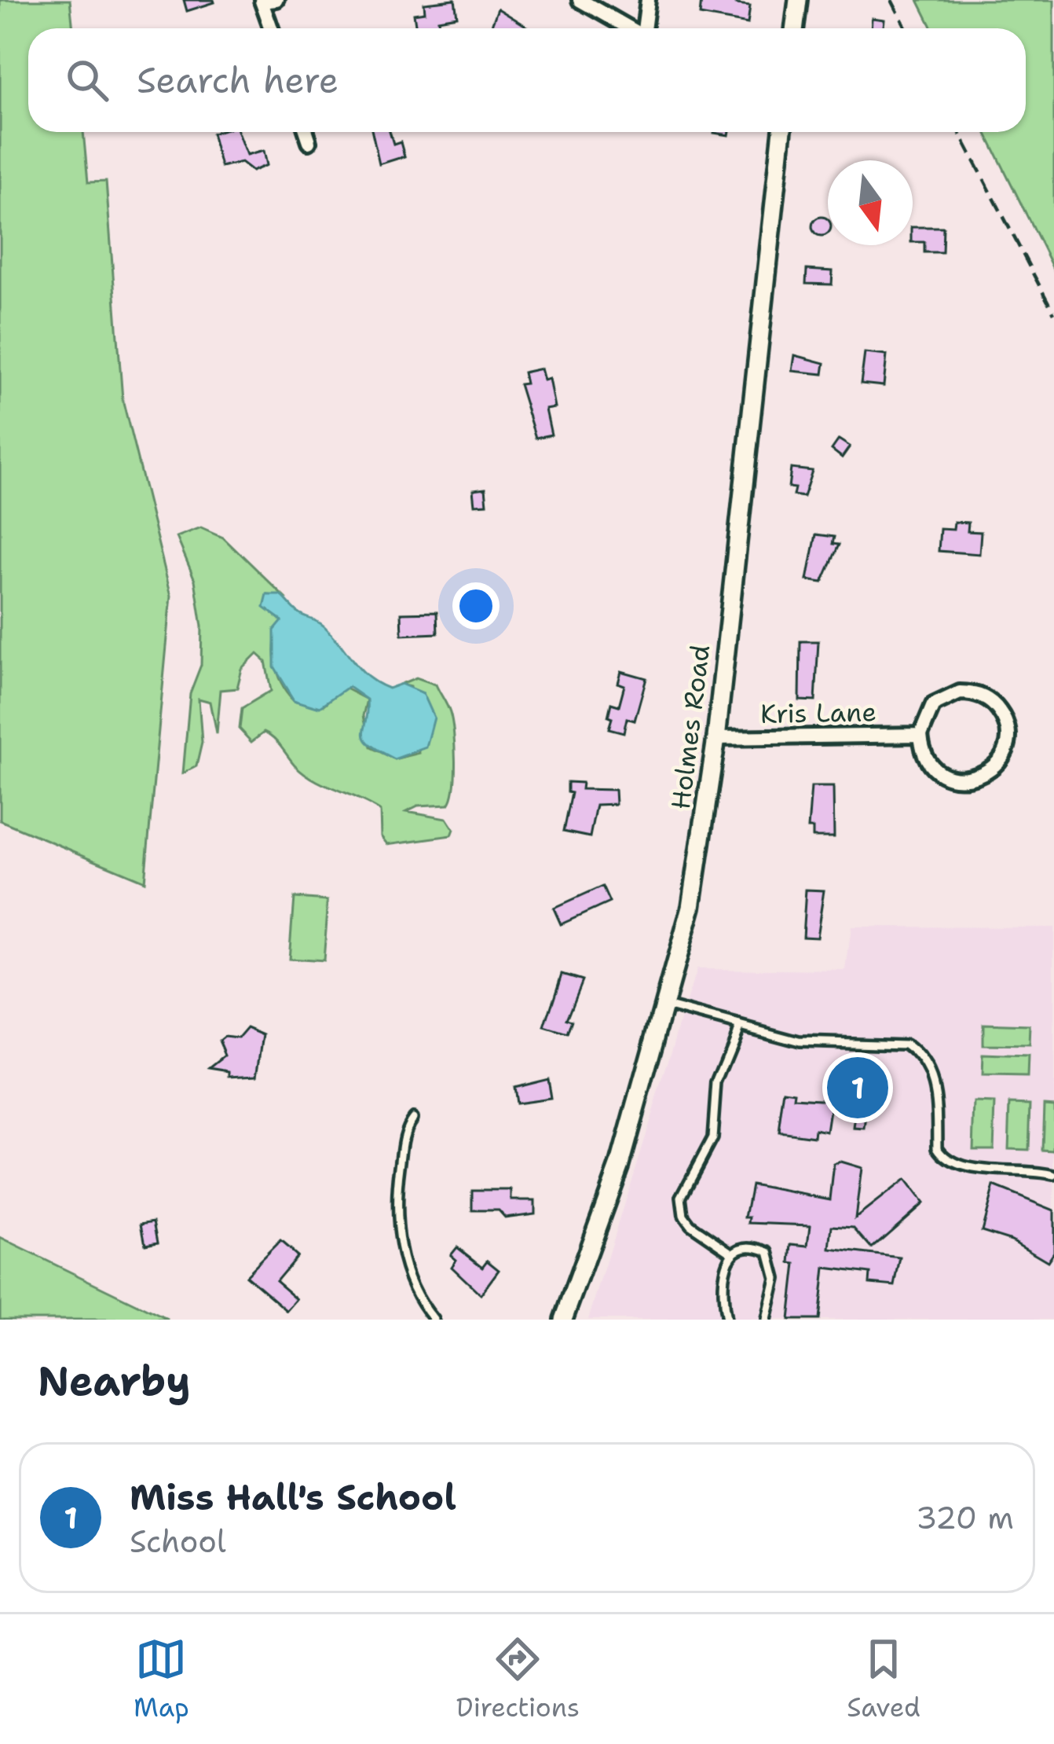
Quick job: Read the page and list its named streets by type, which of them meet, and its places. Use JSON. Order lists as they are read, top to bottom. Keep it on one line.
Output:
{"streets":{"street":["Kris Lane","Holmes Road"]},"crossings":[["Kris Lane","Holmes Road"]],"north":"bottom","page":{"search":"Search here","pins":"1","heading":"Nearby","list":[{"mark":"1","name":"Miss Hall's School","note":"School","value":"320 m"}],"nav":["Map","Directions","Saved"]}}
